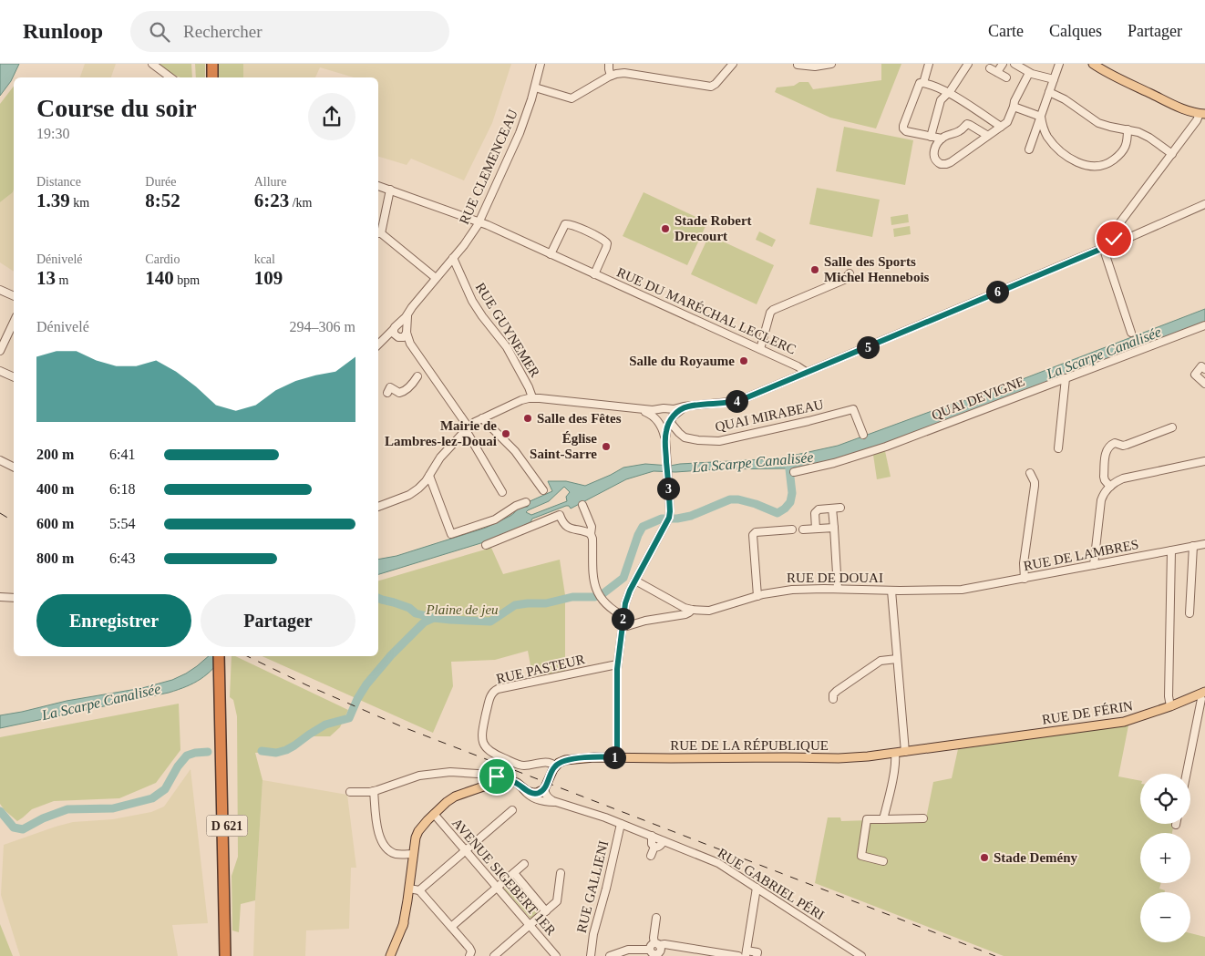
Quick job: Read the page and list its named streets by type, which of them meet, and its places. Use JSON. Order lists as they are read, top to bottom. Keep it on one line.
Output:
{"streets":{"highway":["D 621"],"main road":["RUE DE FÉRIN","RUE DE LA RÉPUBLIQUE"],"street":["RUE CLEMENCEAU","RUE DU MARÉCHAL LECLERC","RUE GUYNEMER","QUAI DEVIGNE","QUAI MIRABEAU","RUE DE LAMBRES","RUE DE DOUAI","RUE PASTEUR","AVENUE SIGEBERT 1ER","RUE GABRIEL PÉRI","RUE GALLIENI"]},"crossings":[["RUE CLEMENCEAU","RUE DU MARÉCHAL LECLERC"],["RUE CLEMENCEAU","RUE GUYNEMER"],["RUE DE LAMBRES","RUE DE DOUAI"],["RUE PASTEUR","RUE DE LA RÉPUBLIQUE"],["RUE DE FÉRIN","RUE DE LA RÉPUBLIQUE"],["RUE GABRIEL PÉRI","RUE GALLIENI"]],"water":["La Scarpe Canalisée"],"parks":["Plaine de jeu"],"places":["Stade Robert Drecourt","Salle des Sports Michel Hennebois","Salle du Royaume","Salle des Fêtes","Mairie de Lambres-lez-Douai","Église Saint-Sarre","Stade Demény"],"page":{"header":"Runloop","search":"Rechercher","nav":["Carte","Calques","Partager"],"heading":["Course du soir","19:30"],"stats":[["Distance","1.39 km"],["Durée","8:52"],["Allure","6:23 /km"],["Dénivelé","13 m"],["Cardio","140 bpm"],["kcal","109"]],"pins":["6","5","4","3","2","1"],"chart":["Dénivelé","294–306 m"],"list":[{"name":"200 m","note":"6:41"},{"name":"400 m","note":"6:18"},{"name":"600 m","note":"5:54"},{"name":"800 m","note":"6:43"}],"buttons":["Enregistrer","Partager"],"map_buttons":["+","−"]}}
